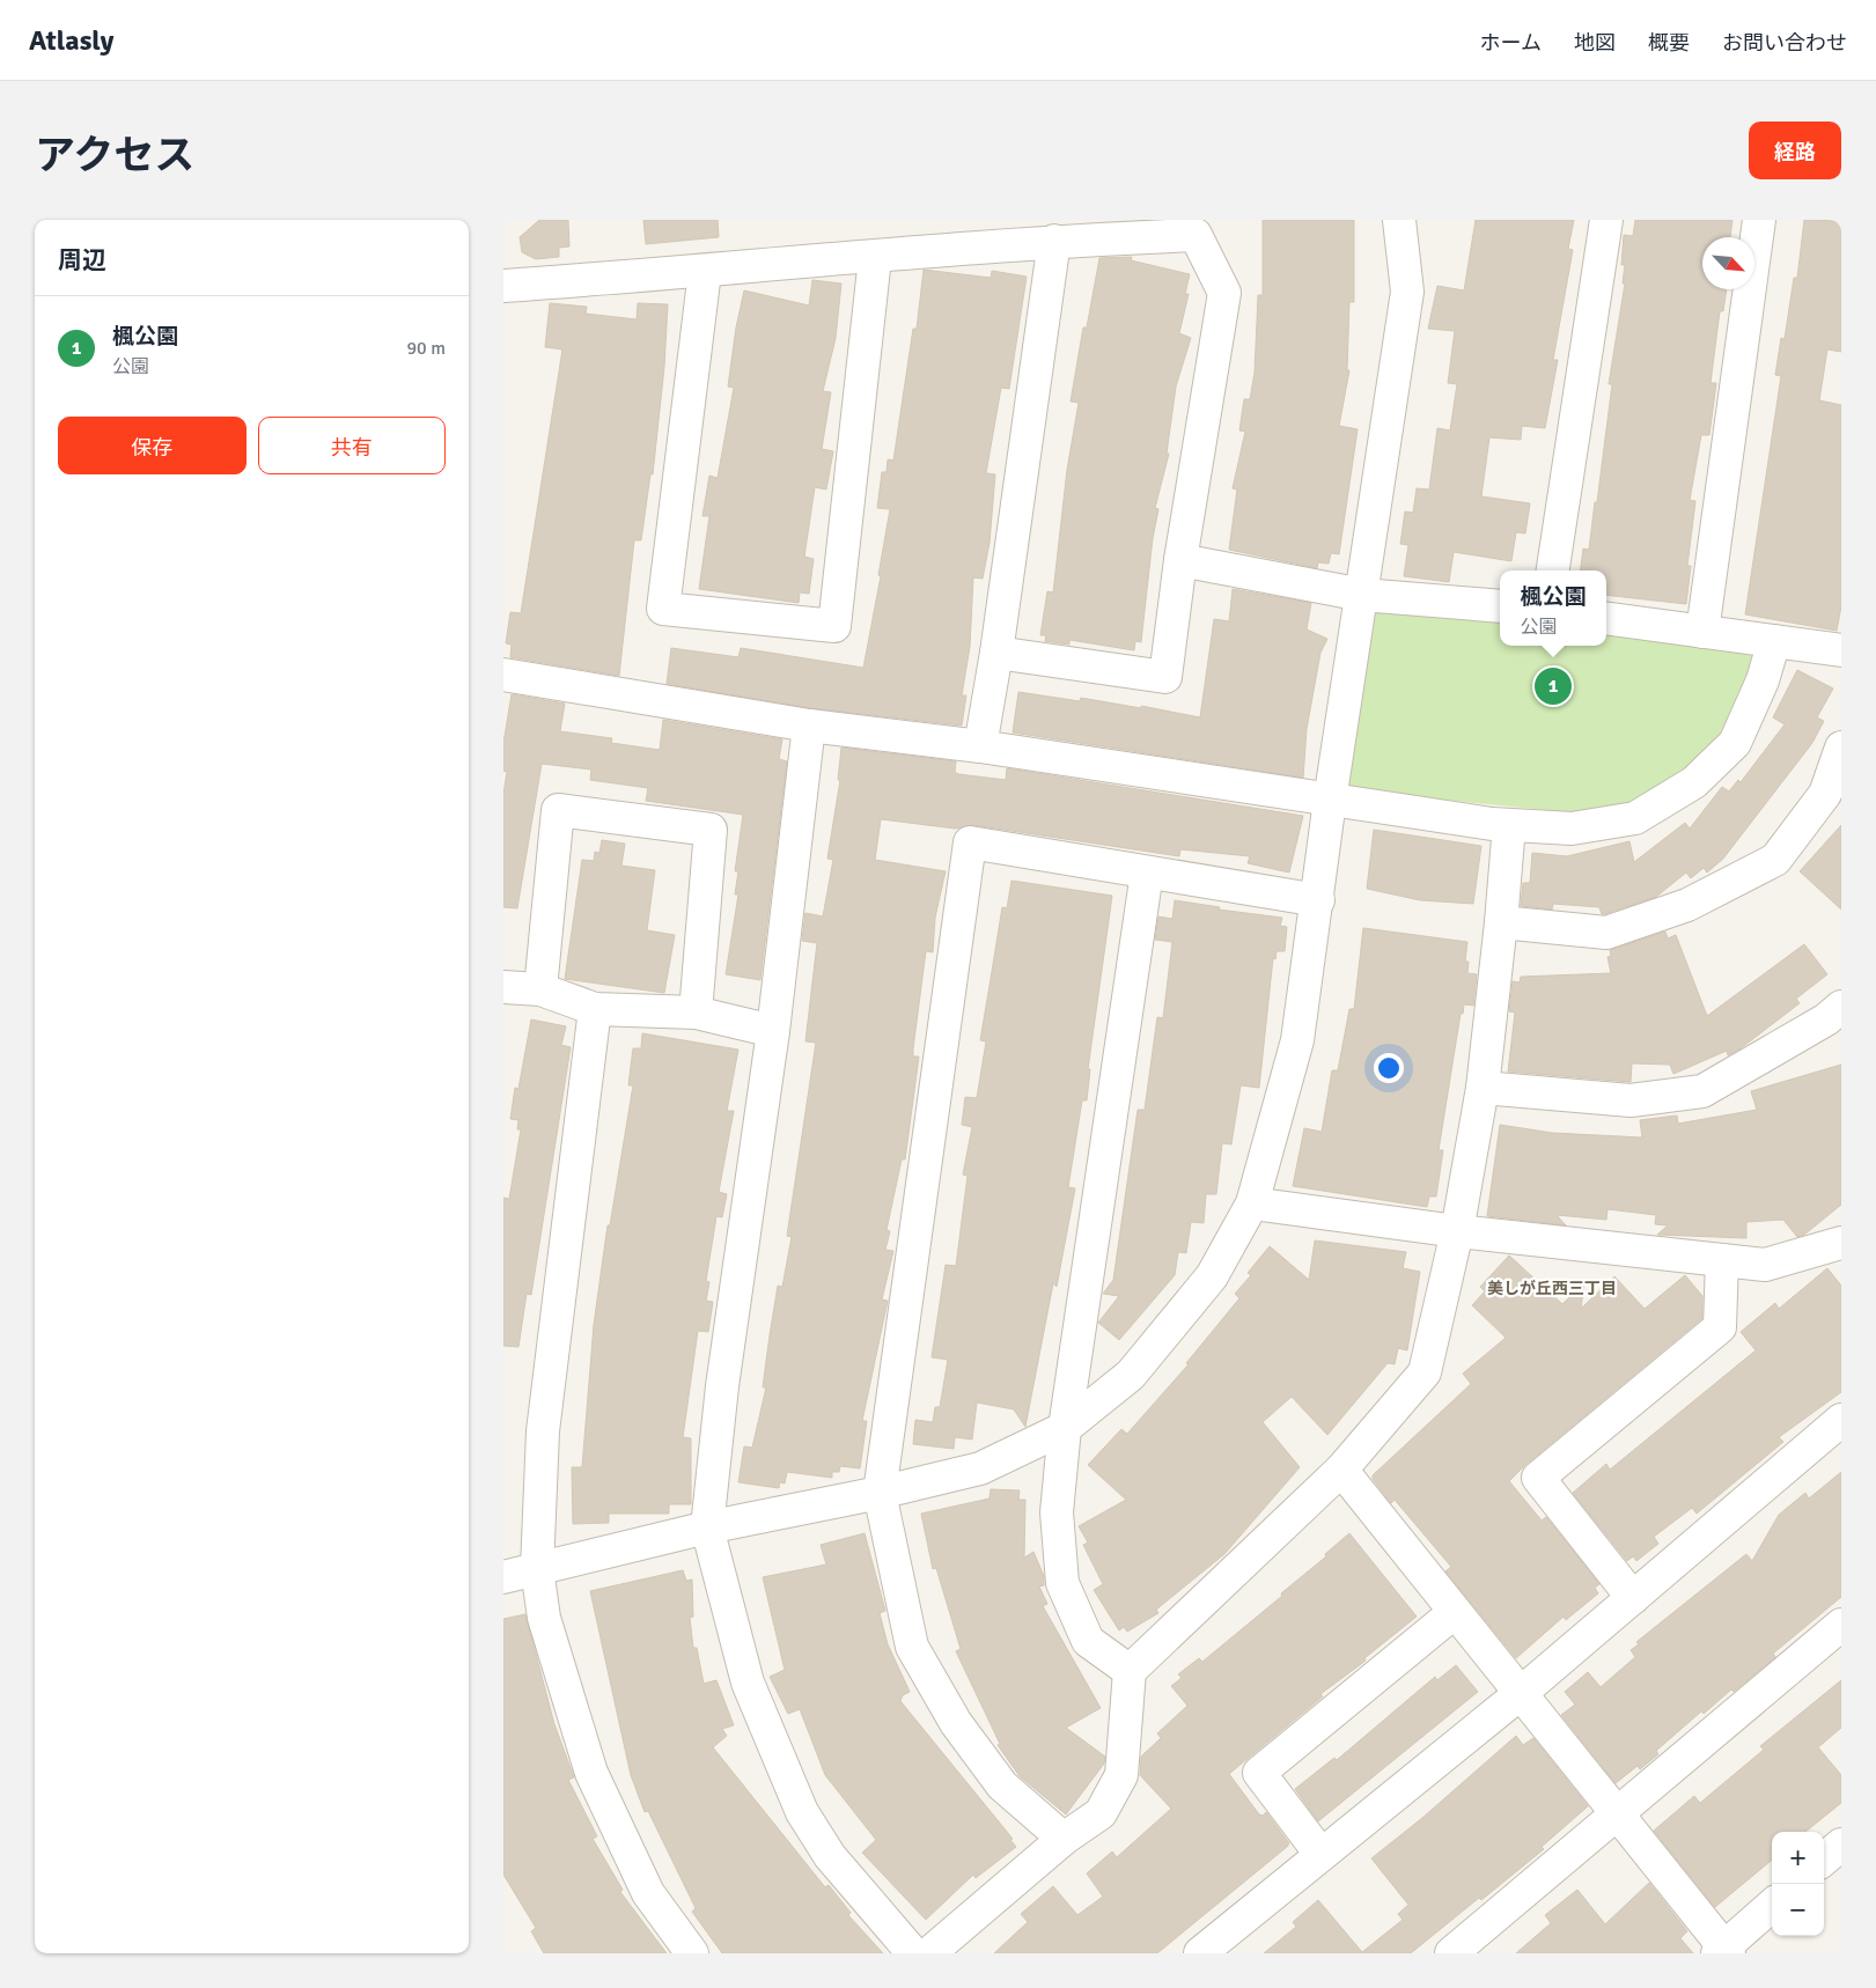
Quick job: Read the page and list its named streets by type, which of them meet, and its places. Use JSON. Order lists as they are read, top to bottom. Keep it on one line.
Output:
{"districts":["美しが丘西三丁目"],"north":"bottom right","page":{"header":"Atlasly","nav":["ホーム","地図","概要","お問い合わせ"],"title":"アクセス","buttons":["経路",["保存","共有"]],"heading":"周辺","list":[{"mark":"1","name":"楓公園","note":"公園","value":"90 m"}],"popup":["楓公園","公園"],"pins":"1","map_buttons":["+","−"]}}
